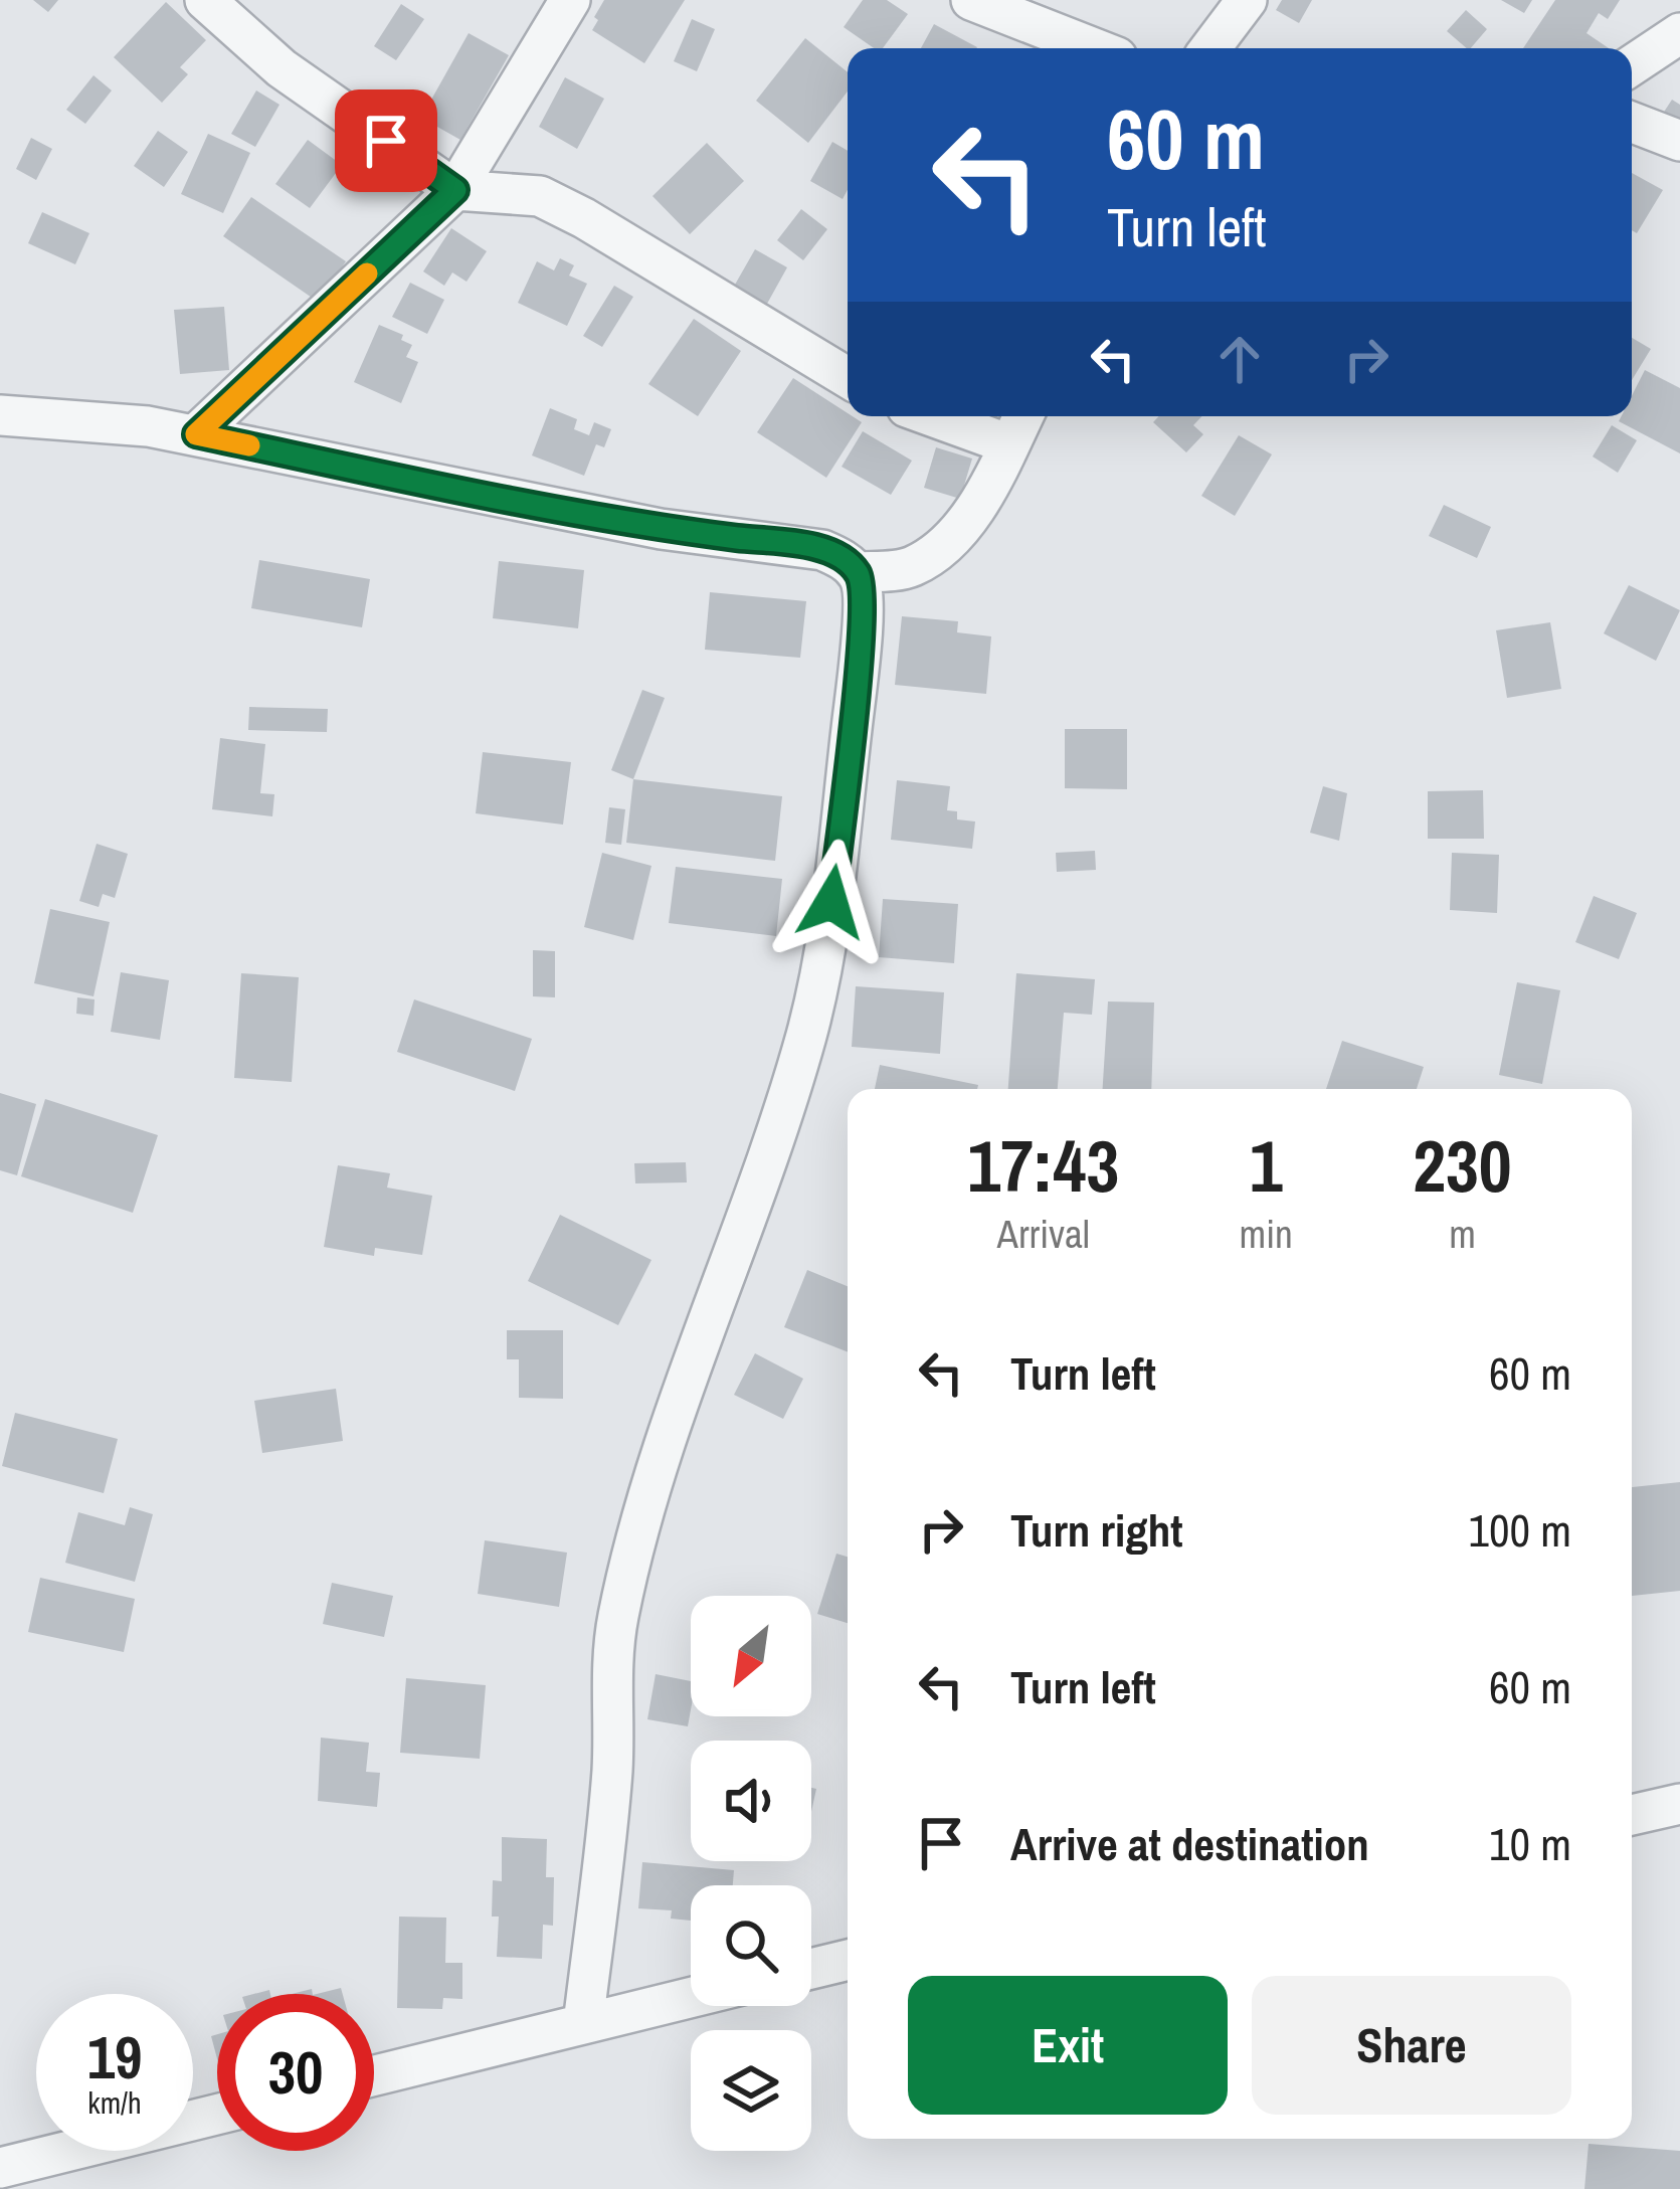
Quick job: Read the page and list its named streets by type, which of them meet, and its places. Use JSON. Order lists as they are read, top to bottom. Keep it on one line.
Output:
{"north":"bottom left","page":{"turn":["60 m","Turn left"],"eta":["17:43","Arrival","1","min","230","m"],"list":[{"name":"Turn left","value":"60 m"},{"name":"Turn right","value":"100 m"},{"name":"Turn left","value":"60 m"},{"name":"Arrive at destination","value":"10 m"}],"buttons":["Exit","Share"],"speed":"19 km/h","limit":"30"}}
